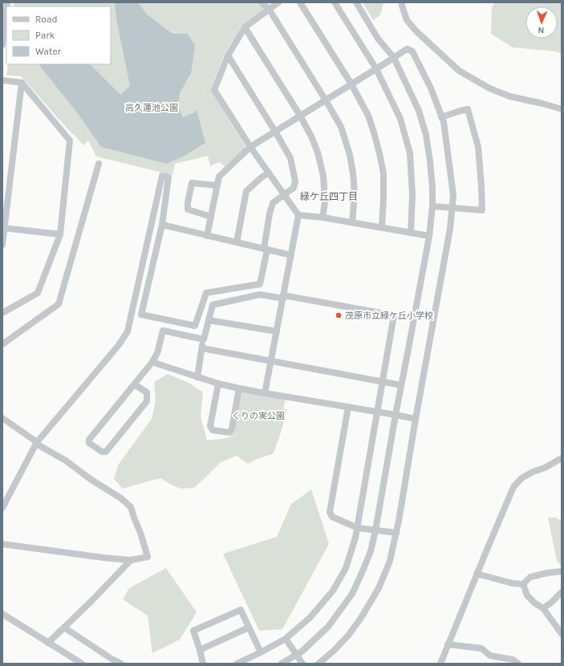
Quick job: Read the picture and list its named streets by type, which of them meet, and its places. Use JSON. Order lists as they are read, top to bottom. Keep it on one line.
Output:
{"districts":["緑ケ丘四丁目"],"parks":["高久蓮池公園","くりの実公園"],"places":["茂原市立緑ケ丘小学校"],"legend":["Road","Park","Water"],"north":"bottom"}
